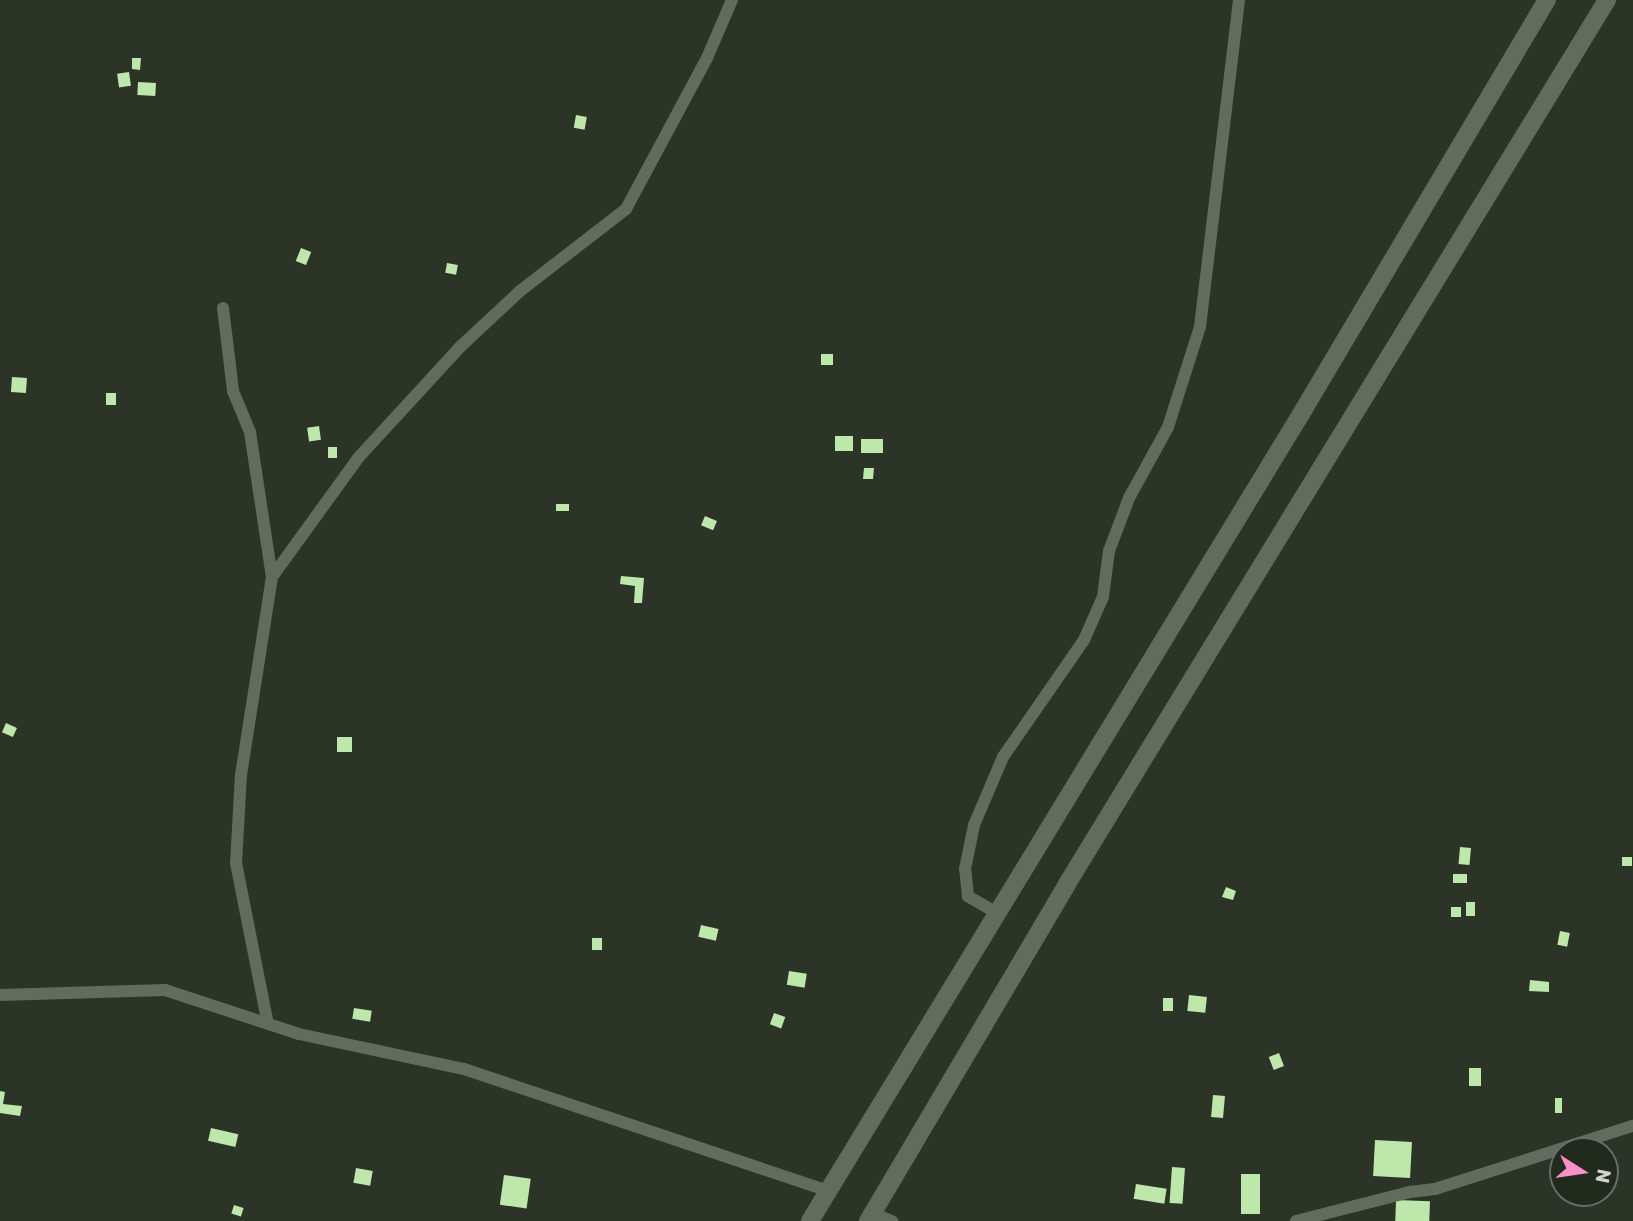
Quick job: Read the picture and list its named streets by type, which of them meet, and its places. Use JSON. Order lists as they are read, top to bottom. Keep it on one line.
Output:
{"north":"right"}
